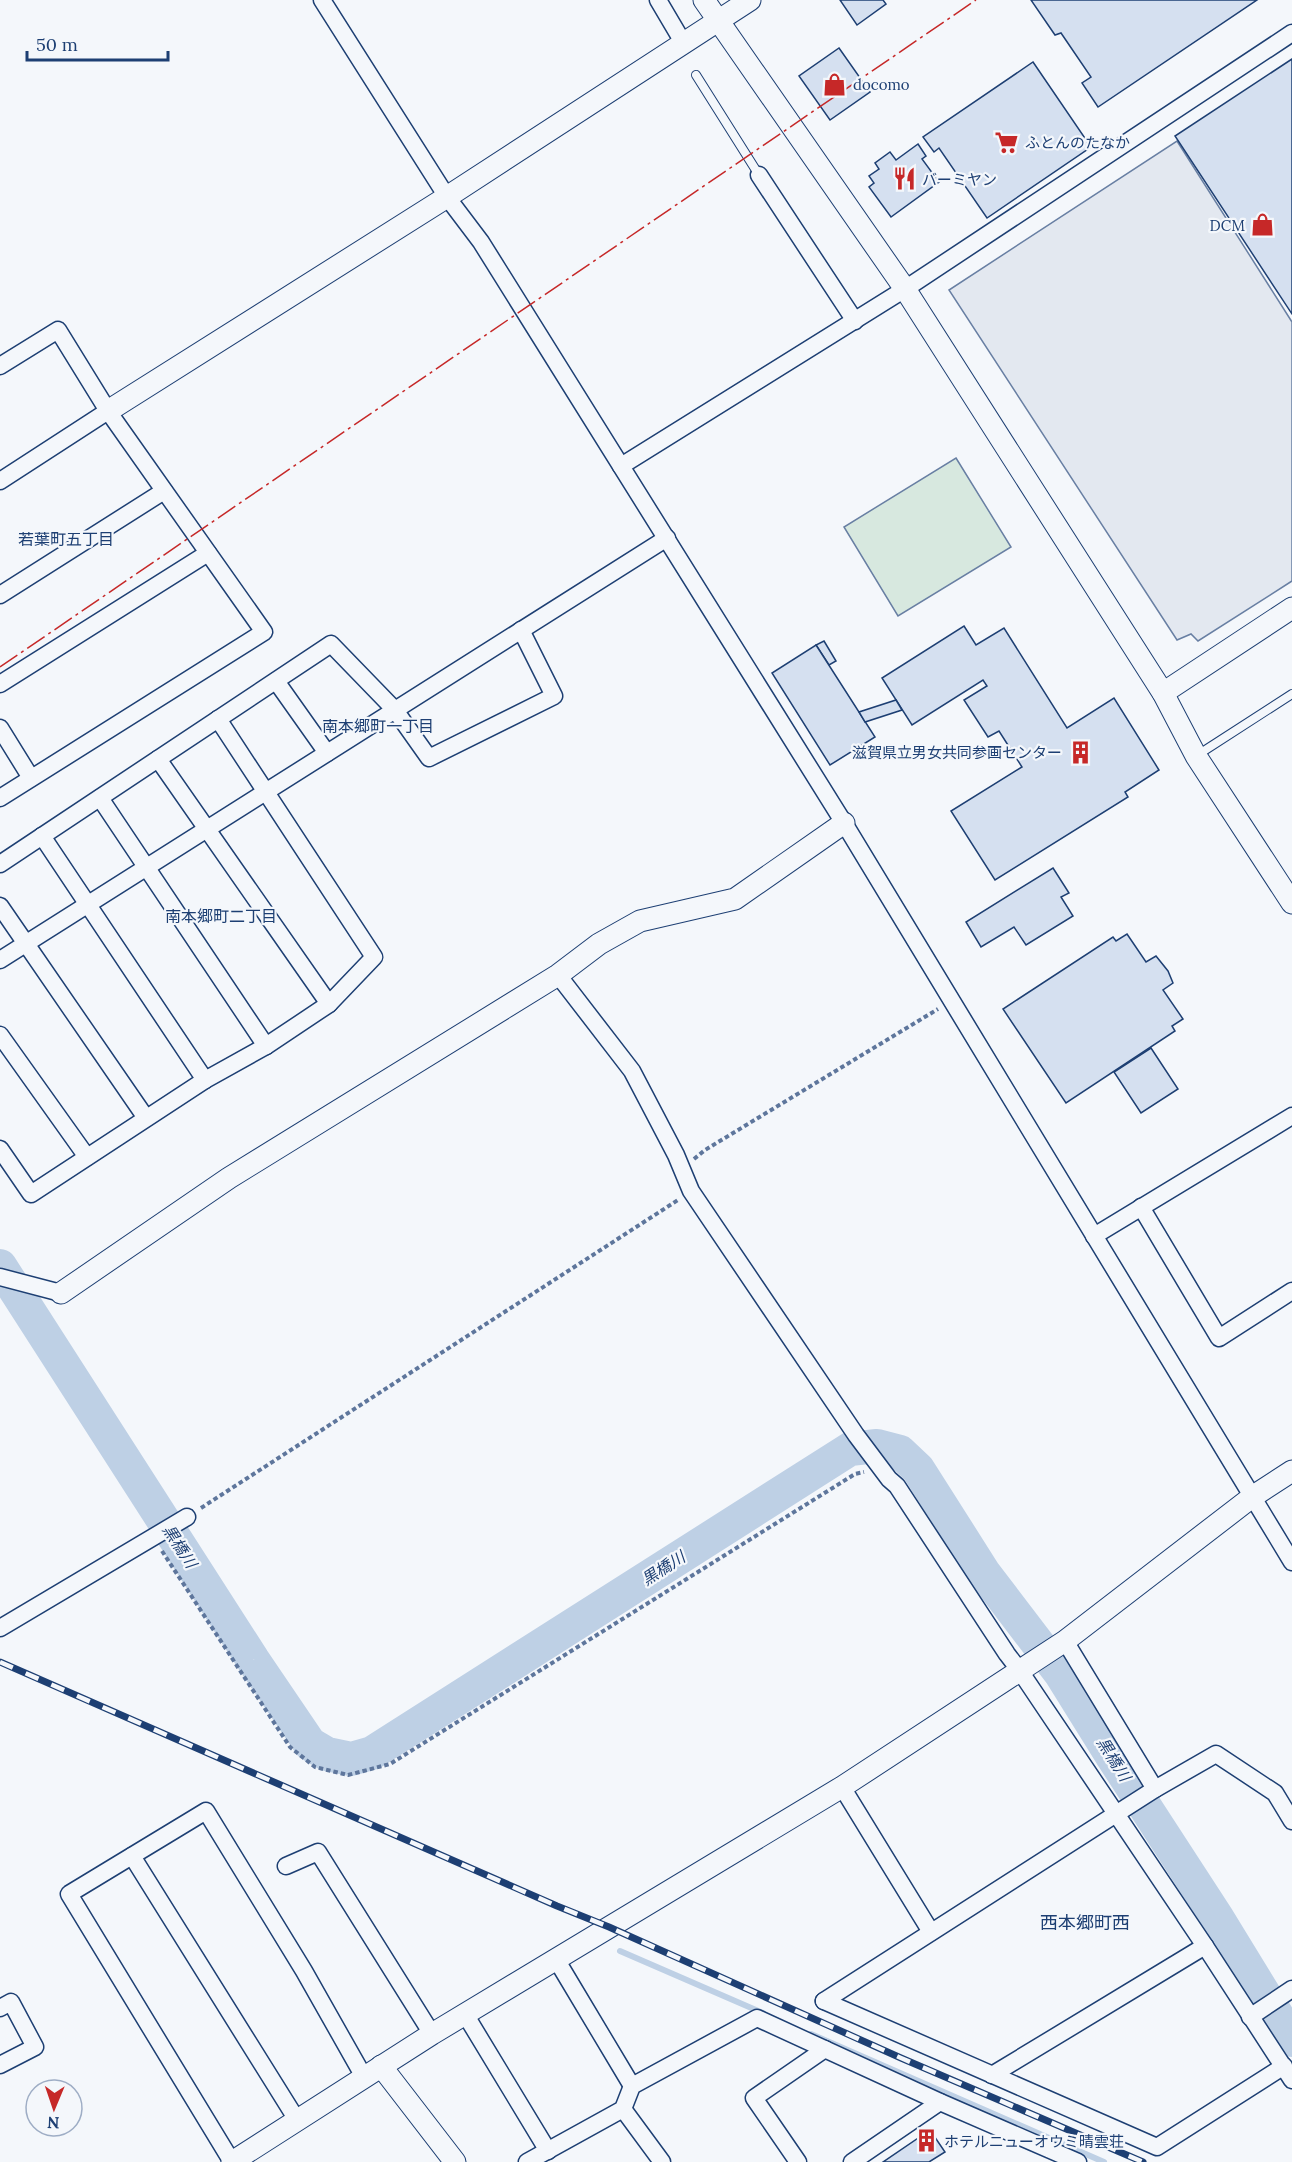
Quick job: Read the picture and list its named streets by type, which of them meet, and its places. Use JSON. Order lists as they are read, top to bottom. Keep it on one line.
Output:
{"districts":["若葉町五丁目","南本郷町一丁目","南本郷町二丁目","西本郷町西"],"water":["黒橋川"],"places":{"shop":["docomo","DCM"],"supermarket":["ふとんのたなか"],"restaurant":["バーミヤン"],"building":["滋賀県立男女共同参画センター","ホテルニューオウミ晴雲荘"]},"scale_bar":"50 m","north":"bottom"}
